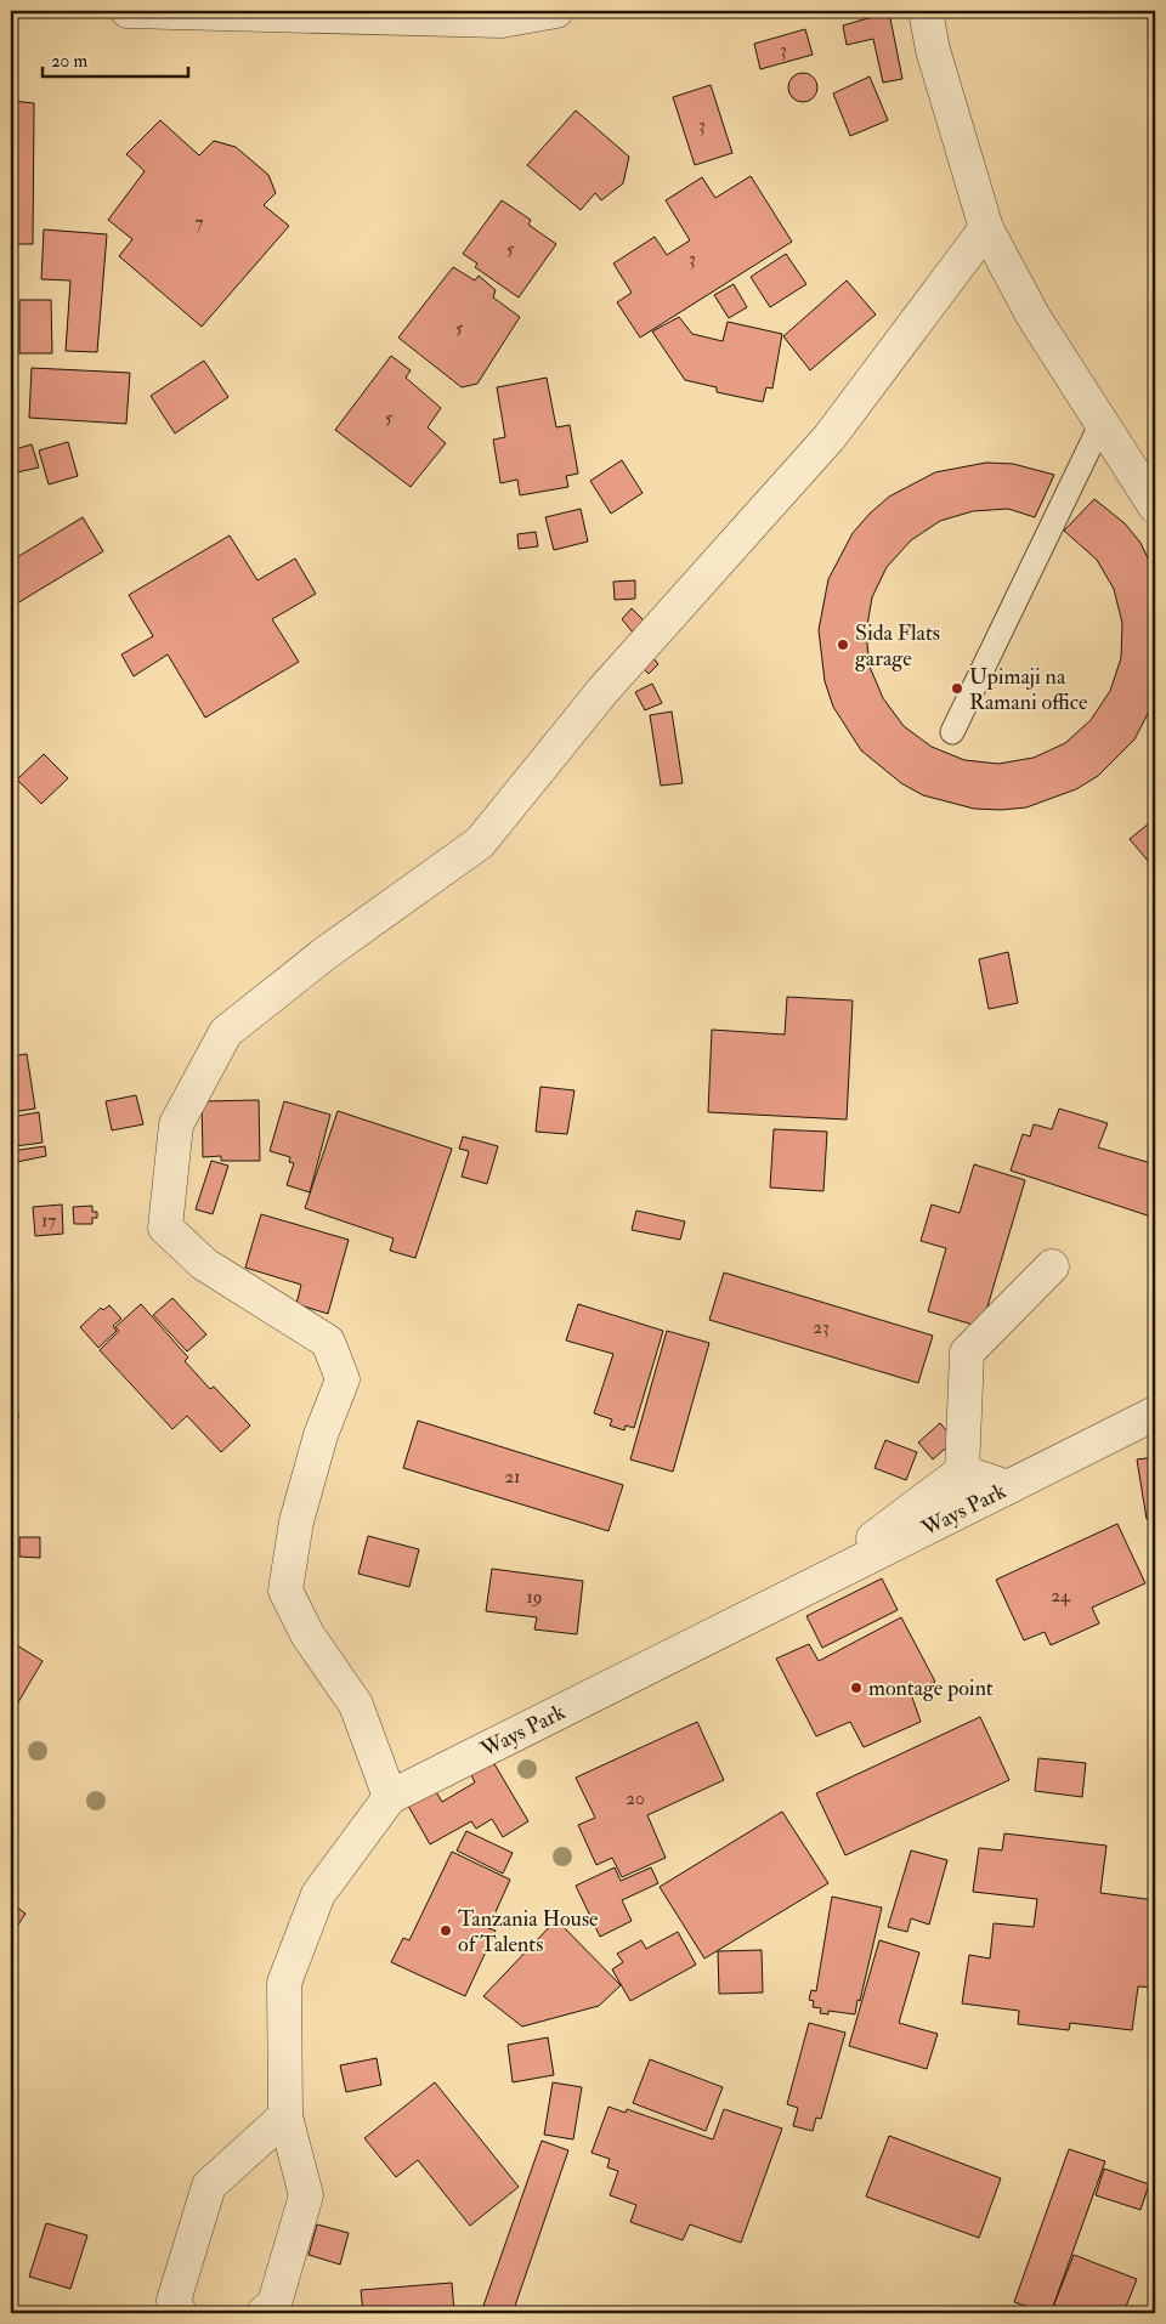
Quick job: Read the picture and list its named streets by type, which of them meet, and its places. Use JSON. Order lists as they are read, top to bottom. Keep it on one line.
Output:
{"streets":{"street":["Ways Park"]},"places":["Sida Flats garage","Upimaji na Ramani office","montage point","Tanzania House of Talents"],"house_numbers":["3","3","7","5","3","5","5","17","23","21","24","19","20"],"scale_bar":"20 m"}
